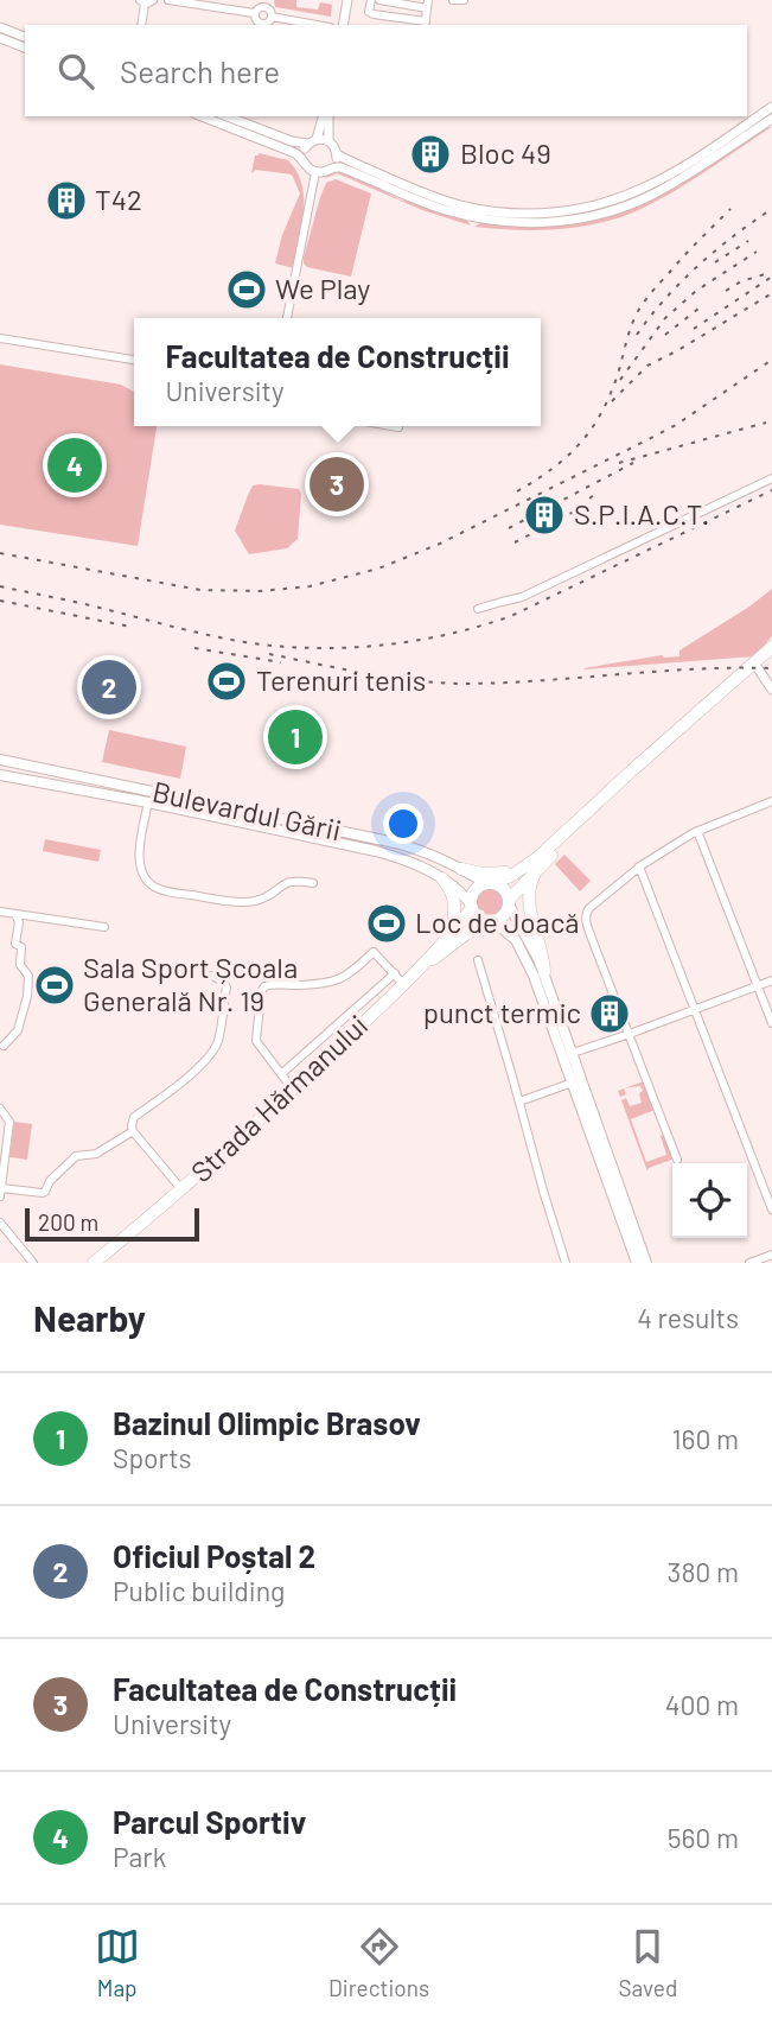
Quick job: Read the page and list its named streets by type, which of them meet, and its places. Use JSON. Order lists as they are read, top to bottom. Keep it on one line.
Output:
{"streets":{"main road":["Bulevardul Gării","Strada Hărmanului"]},"crossings":[["Bulevardul Gării","Strada Hărmanului"]],"places":{"building":["Bloc 49","T42","S.P.I.A.C.T.","punct termic"],"sports":["We Play","Terenuri tenis","Loc de Joacă","Sala Sport Școala Generală Nr. 19"]},"scale_bar":"200 m","page":{"search":"Search here","popup":["Facultatea de Construcții","University"],"pins":["4","3","2","1"],"scale":"200 m","heading":["Nearby","4 results"],"list":[{"mark":"1","name":"Bazinul Olimpic Brasov","note":"Sports","value":"160 m"},{"mark":"2","name":"Oficiul Poștal 2","note":"Public building","value":"380 m"},{"mark":"3","name":"Facultatea de Construcții","note":"University","value":"400 m"},{"mark":"4","name":"Parcul Sportiv","note":"Park","value":"560 m"}],"nav":["Map","Directions","Saved"]}}
